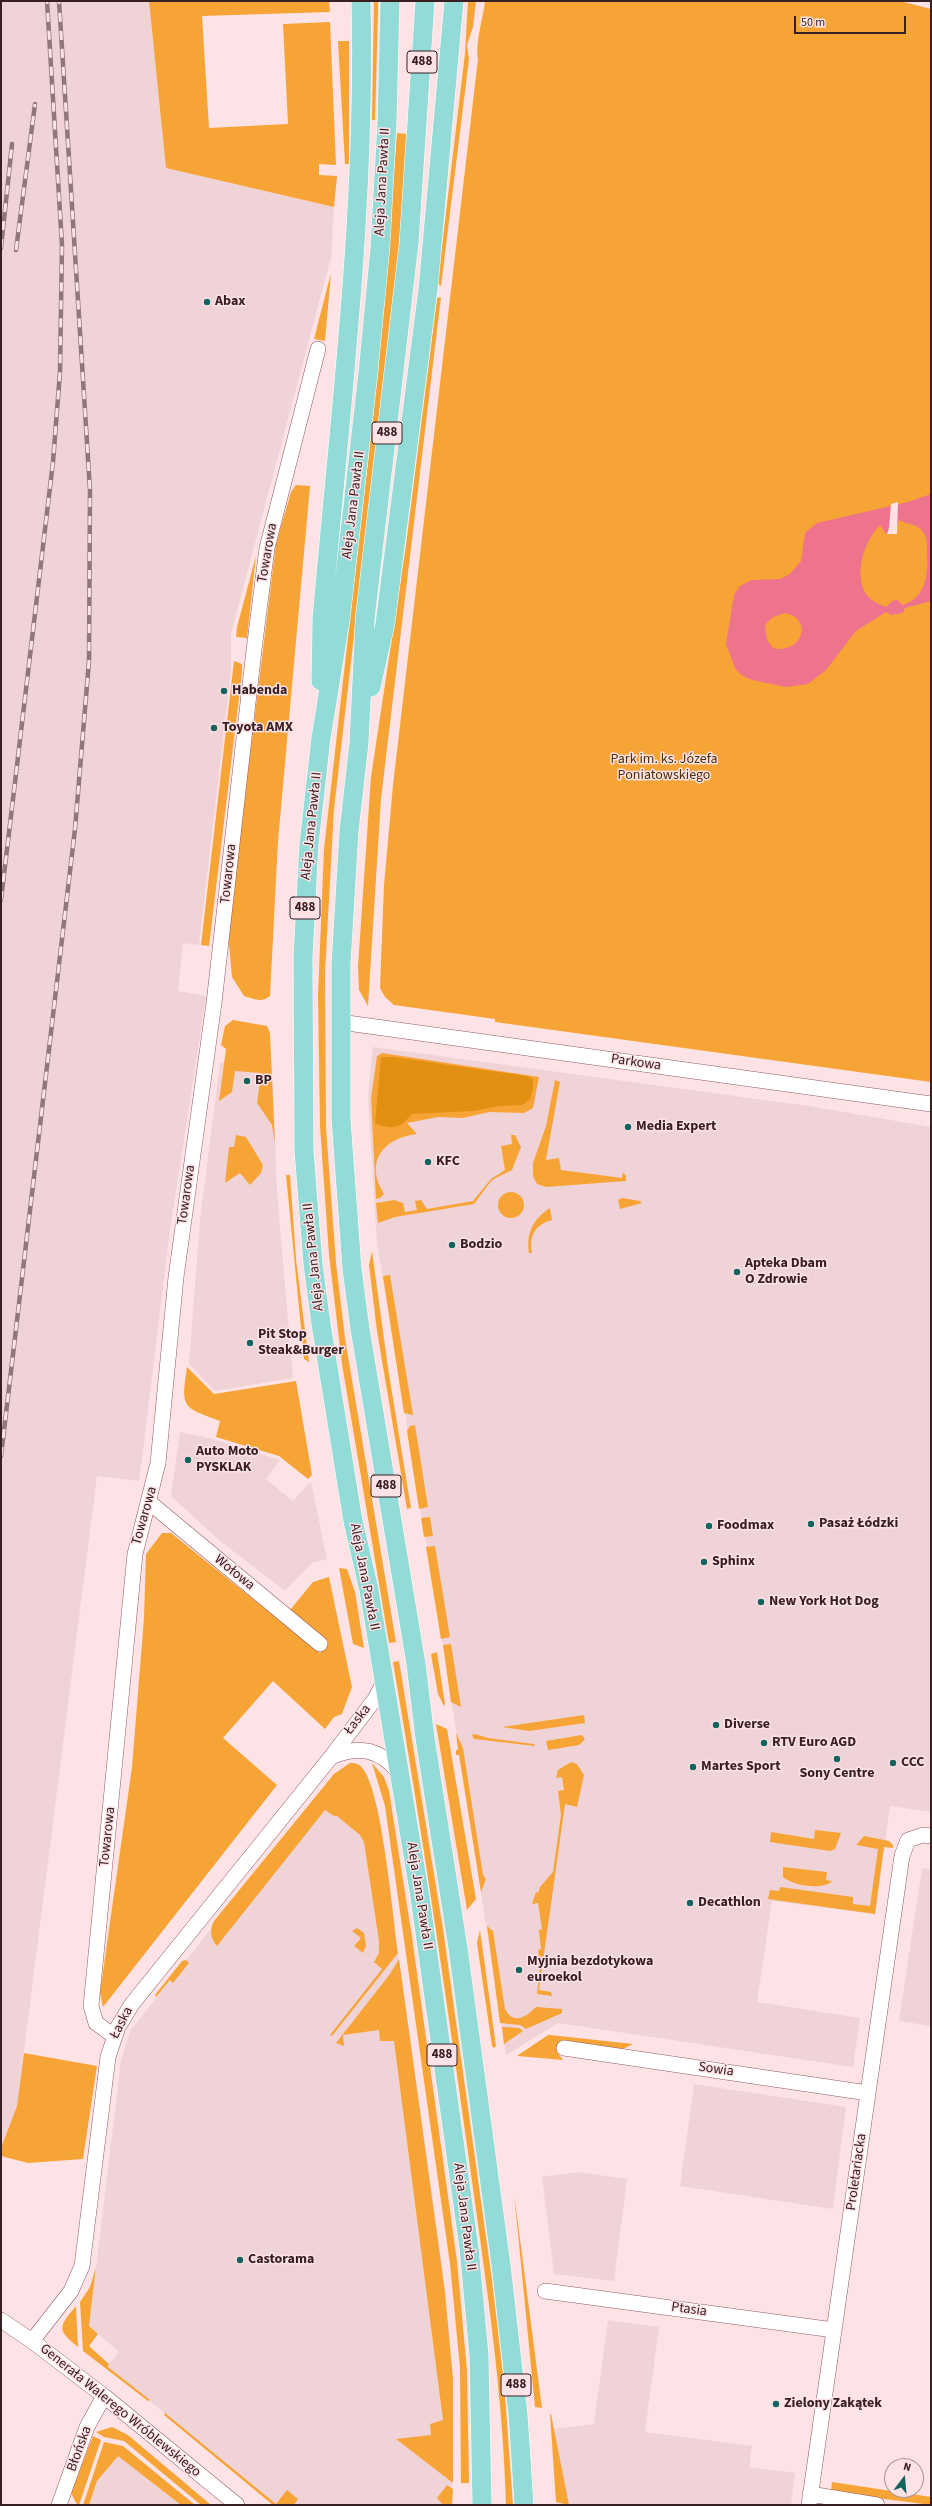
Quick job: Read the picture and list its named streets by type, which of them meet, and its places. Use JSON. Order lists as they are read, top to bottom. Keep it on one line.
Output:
{"streets":{"main road":["488","Aleja Jana Pawła II"],"street":["Towarowa","Parkowa","Wołowa","Łaska","Sowia","Proletariacka","Ptasia","Generała Walerego Wróblewskiego","Błońska"]},"crossings":[["Aleja Jana Pawła II","Parkowa"],["Aleja Jana Pawła II","Łaska"],["Towarowa","Wołowa"],["Towarowa","Łaska"],["Łaska","Generała Walerego Wróblewskiego"],["Sowia","Proletariacka"],["Proletariacka","Ptasia"],["Generała Walerego Wróblewskiego","Błońska"]],"parks":["Park im. ks. Józefa Poniatowskiego"],"places":["Abax","Habenda","Toyota AMX","BP","Media Expert","KFC","Bodzio","Apteka Dbam O Zdrowie","Pit Stop Steak&Burger","Auto Moto PYSKLAK","Pasaż Łódzki","Foodmax","Sphinx","New York Hot Dog","Diverse","RTV Euro AGD","Sony Centre","CCC","Martes Sport","Decathlon","Myjnia bezdotykowa euroekol","Castorama","Zielony Zakątek"],"scale_bar":"50 m","north":"top"}
